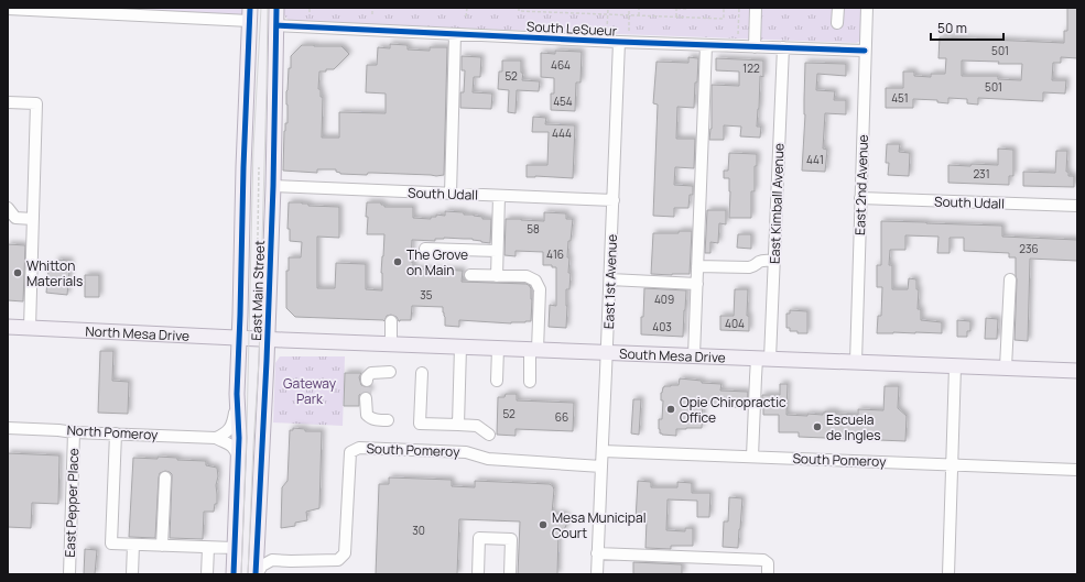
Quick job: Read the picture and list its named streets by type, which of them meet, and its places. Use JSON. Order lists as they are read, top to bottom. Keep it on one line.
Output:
{"streets":{"main road":["East Main Street","North Mesa Drive","South Mesa Drive"],"street":["South LeSueur","East 2nd Avenue","South Udall","East Kimball Avenue","East 1st Avenue","North Pomeroy","South Pomeroy","East Pepper Place"]},"crossings":[["South LeSueur","East 2nd Avenue"],["South LeSueur","East Kimball Avenue"],["South LeSueur","East 1st Avenue"],["South LeSueur","East Main Street"],["East 2nd Avenue","South Udall"],["East 2nd Avenue","South Mesa Drive"],["South Udall","East 1st Avenue"],["South Udall","East Main Street"],["East Kimball Avenue","South Mesa Drive"],["East Kimball Avenue","South Pomeroy"],["East 1st Avenue","South Mesa Drive"],["East 1st Avenue","South Pomeroy"],["East Main Street","North Mesa Drive"],["East Main Street","South Mesa Drive"],["East Main Street","North Pomeroy"],["North Mesa Drive","South Mesa Drive"],["North Pomeroy","East Pepper Place"]],"parks":["Gateway Park"],"places":["The Grove on Main","Whitton Materials","Opie Chiropractic Office","Escuela de Ingles","Mesa Municipal Court"],"house_numbers":["501","464","122","52","501","451","454","444","441","231","58","236","416","35","409","404","403","52","66","30"],"scale_bar":"50 m"}
